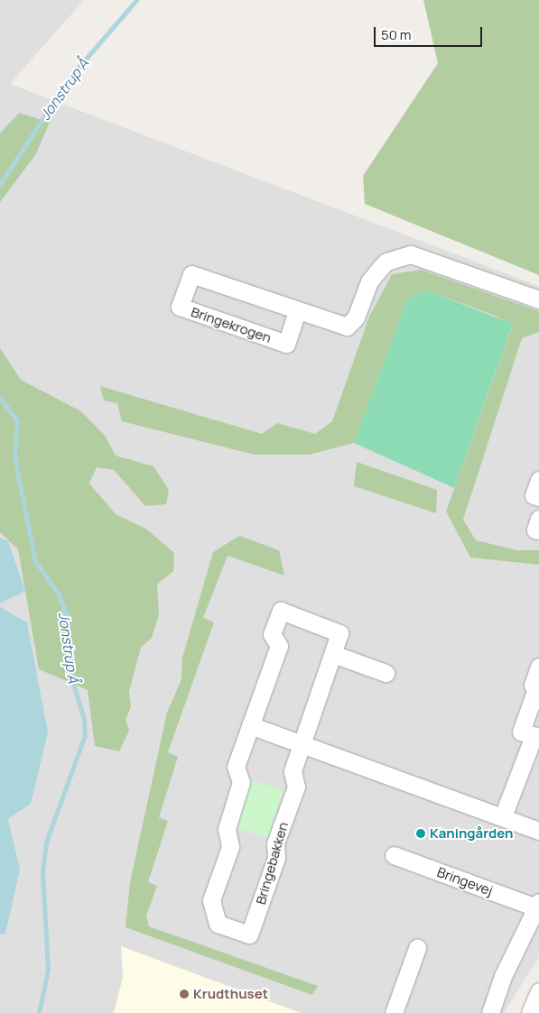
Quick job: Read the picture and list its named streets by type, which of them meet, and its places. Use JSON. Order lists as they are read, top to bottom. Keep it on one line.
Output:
{"streets":{"street":["Bringekrogen","Bringebakken","Bringevej"]},"water":["Jonstrup Å"],"places":["Kaningården","Krudthuset"],"scale_bar":"50 m"}
